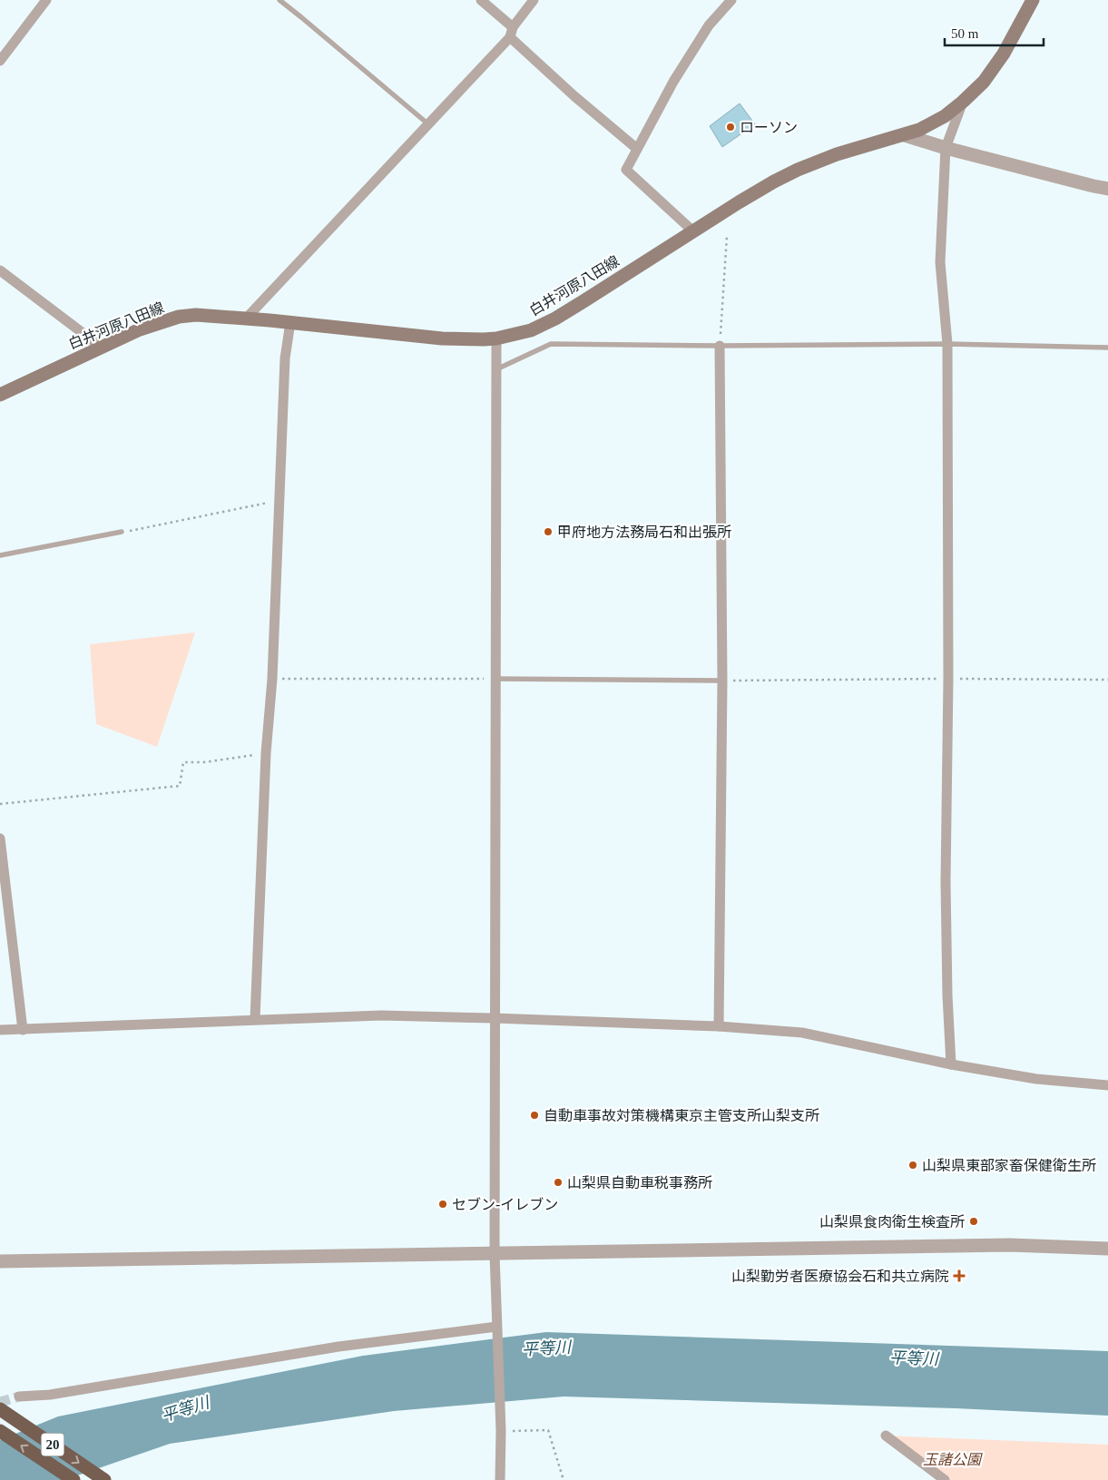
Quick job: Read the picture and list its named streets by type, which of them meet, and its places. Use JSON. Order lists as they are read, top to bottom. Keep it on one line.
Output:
{"streets":{"highway":["20"],"main road":["白井河原八田線"]},"water":["平等川"],"parks":["玉諸公園"],"places":{"other":["ローソン","甲府地方法務局石和出張所","自動車事故対策機構東京主管支所山梨支所","山梨県東部家畜保健衛生所","山梨県自動車税事務所","セブン-イレブン","山梨県食肉衛生検査所"],"health":["山梨勤労者医療協会石和共立病院"]},"scale_bar":"50 m"}
